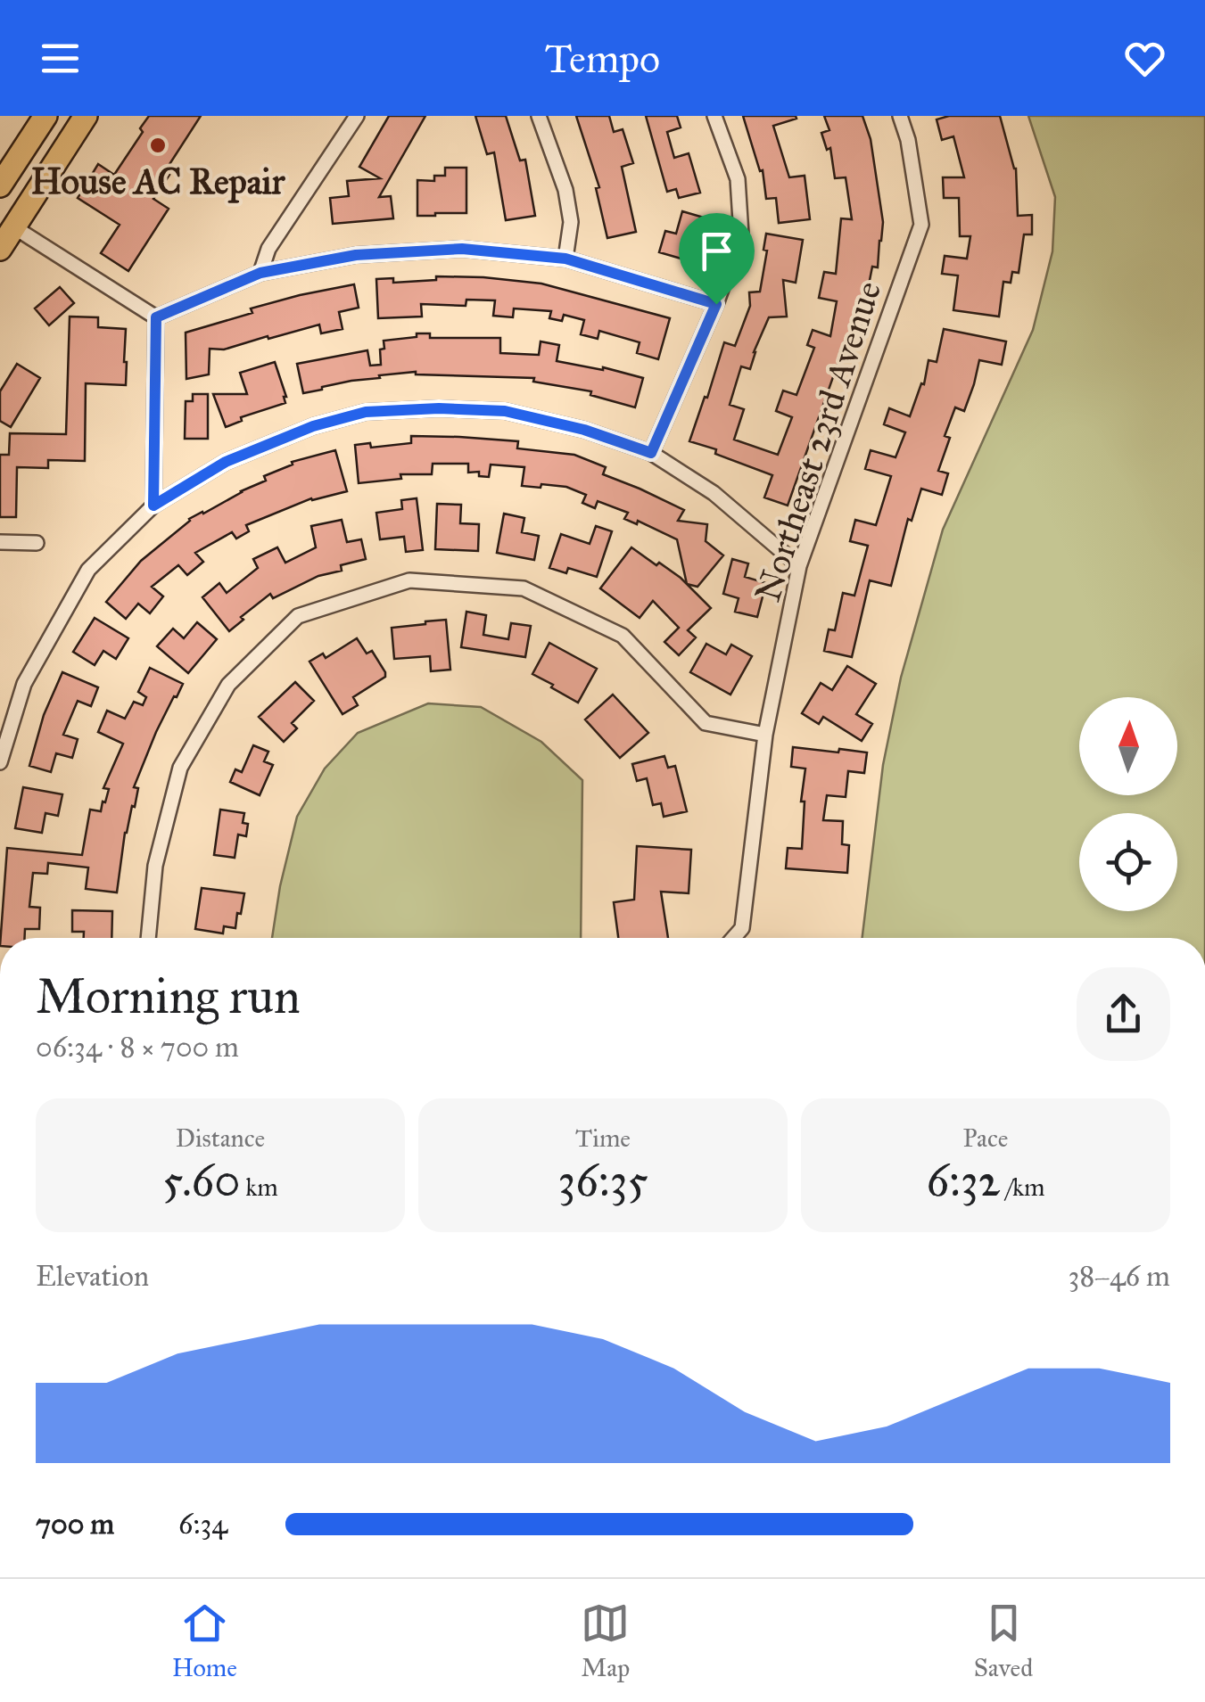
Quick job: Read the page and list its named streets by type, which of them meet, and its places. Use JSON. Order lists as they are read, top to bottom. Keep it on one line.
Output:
{"streets":{"street":["Northeast 23rd Avenue"]},"places":["House AC Repair"],"north":"top","page":{"header":"Tempo","heading":["Morning run","06:34 · 8 × 700 m"],"stats":[["Distance","5.60 km"],["Time","36:35"],["Pace","6:32 /km"]],"chart":["Elevation","38–46 m"],"list":[{"name":"700 m","note":"6:34"}],"tabs":["Home","Map","Saved"]}}
